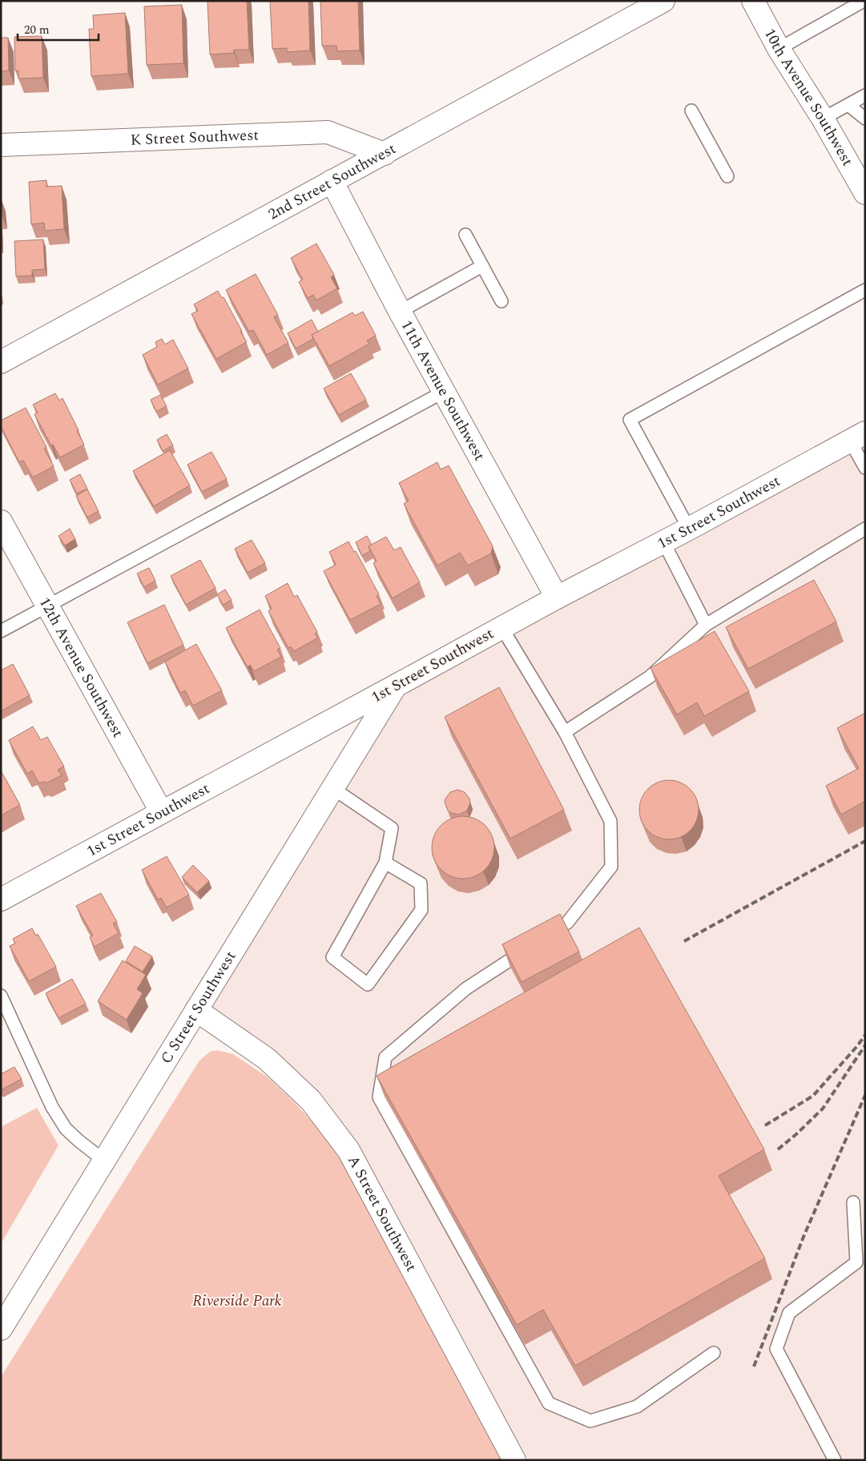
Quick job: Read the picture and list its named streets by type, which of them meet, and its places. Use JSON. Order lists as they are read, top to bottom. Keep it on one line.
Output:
{"streets":{"street":["10th Avenue Southwest","K Street Southwest","2nd Street Southwest","11th Avenue Southwest","1st Street Southwest","12th Avenue Southwest","C Street Southwest","A Street Southwest"]},"crossings":[["K Street Southwest","2nd Street Southwest"],["2nd Street Southwest","11th Avenue Southwest"],["11th Avenue Southwest","1st Street Southwest"],["1st Street Southwest","12th Avenue Southwest"],["1st Street Southwest","C Street Southwest"],["C Street Southwest","A Street Southwest"]],"parks":["Riverside Park"],"scale_bar":"20 m"}
